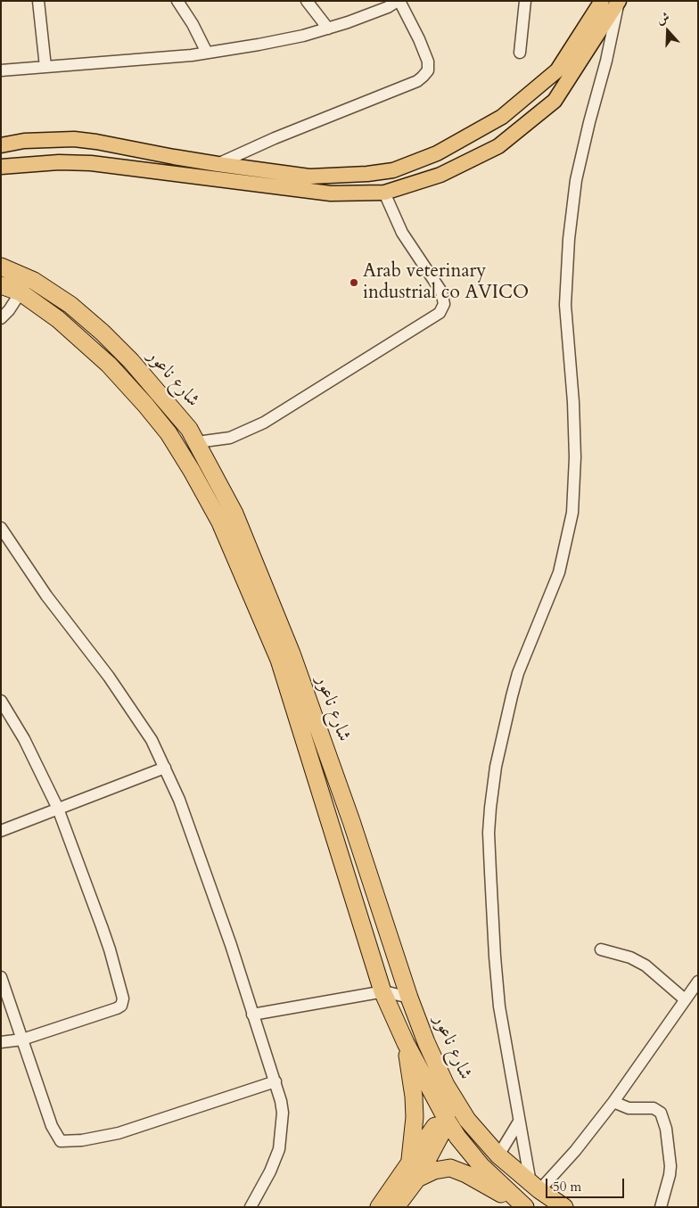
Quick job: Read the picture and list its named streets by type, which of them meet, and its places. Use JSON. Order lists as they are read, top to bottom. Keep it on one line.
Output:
{"streets":{"highway":["شارع ناعور"]},"places":["Arab veterinary industrial co AVICO"],"scale_bar":"50 m","north":"top"}
